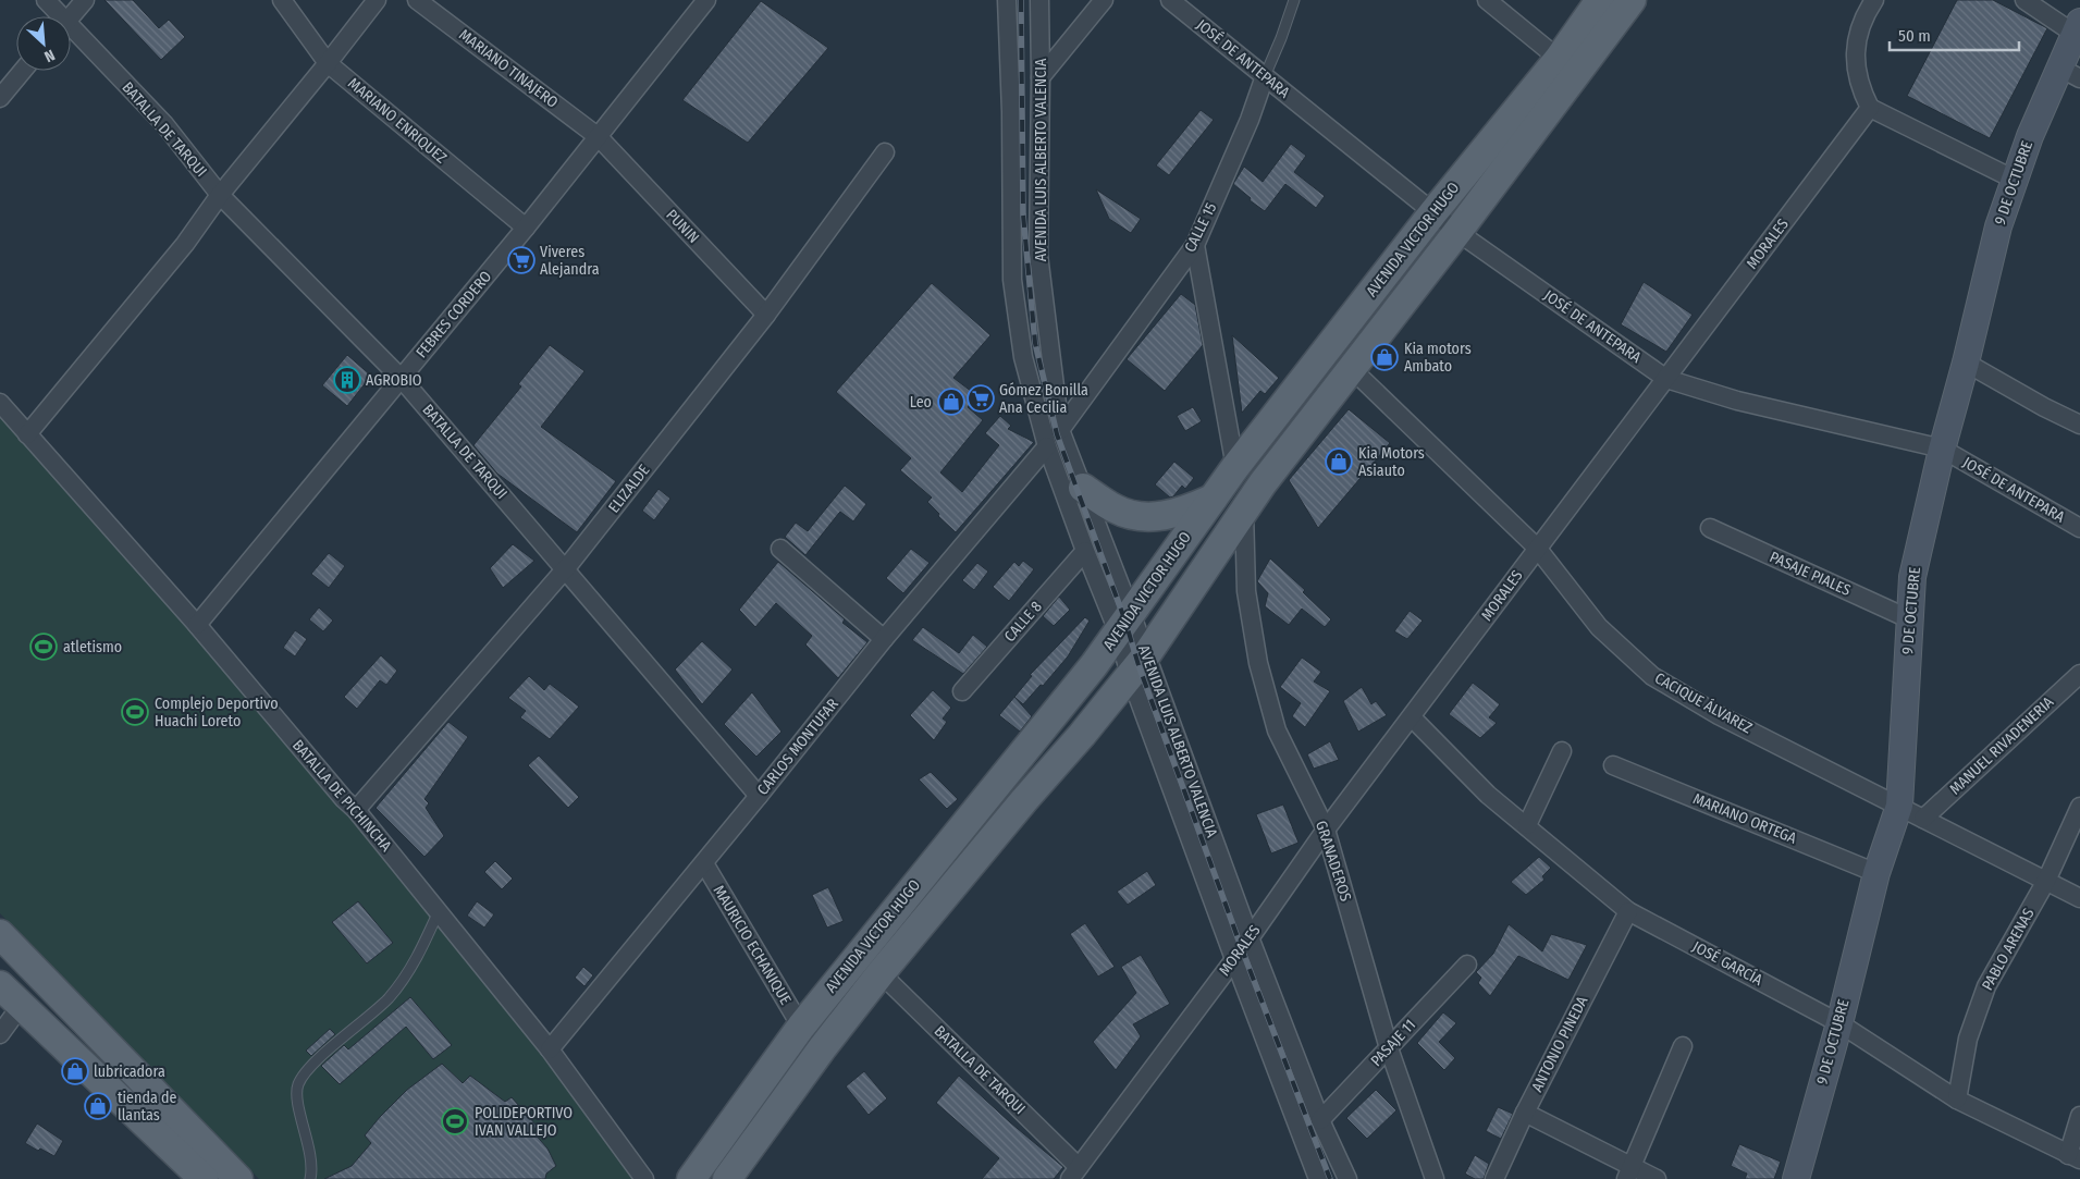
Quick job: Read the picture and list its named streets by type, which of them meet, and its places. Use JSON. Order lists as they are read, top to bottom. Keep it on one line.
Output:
{"streets":{"main road":["AVENIDA VICTOR HUGO"],"street":["JOSÉ DE ANTEPARA","MARIANO TINAJERO","MARIANO ENRIQUEZ","BATALLA DE TARQUI","AVENIDA LUIS ALBERTO VALENCIA","9 DE OCTUBRE","PUNIN","CALLE 15","MORALES","FEBRES CORDERO","ELIZALDE","PASAJE PIALES","CALLE 8","CACIQUE ÁLVAREZ","MANUEL RIVADENERIA","CARLOS MONTUFAR","BATALLA DE PICHINCHA","MARIANO ORTEGA","GRANADEROS","MAURICIO ECHANIQUE","PABLO ARENAS","JOSÉ GARCÍA","PASAJE 11","ANTONIO PINEDA"]},"crossings":[["JOSÉ DE ANTEPARA","9 DE OCTUBRE"],["JOSÉ DE ANTEPARA","CALLE 15"],["JOSÉ DE ANTEPARA","AVENIDA VICTOR HUGO"],["JOSÉ DE ANTEPARA","MORALES"],["MARIANO TINAJERO","PUNIN"],["MARIANO TINAJERO","FEBRES CORDERO"],["MARIANO ENRIQUEZ","FEBRES CORDERO"],["BATALLA DE TARQUI","AVENIDA VICTOR HUGO"],["BATALLA DE TARQUI","MORALES"],["BATALLA DE TARQUI","FEBRES CORDERO"],["BATALLA DE TARQUI","ELIZALDE"],["BATALLA DE TARQUI","CARLOS MONTUFAR"],["AVENIDA LUIS ALBERTO VALENCIA","CALLE 15"],["AVENIDA LUIS ALBERTO VALENCIA","AVENIDA VICTOR HUGO"],["AVENIDA LUIS ALBERTO VALENCIA","MORALES"],["AVENIDA LUIS ALBERTO VALENCIA","CALLE 8"],["AVENIDA LUIS ALBERTO VALENCIA","CARLOS MONTUFAR"],["AVENIDA LUIS ALBERTO VALENCIA","PASAJE 11"],["9 DE OCTUBRE","PASAJE PIALES"],["9 DE OCTUBRE","CACIQUE ÁLVAREZ"],["9 DE OCTUBRE","MARIANO ORTEGA"],["9 DE OCTUBRE","JOSÉ GARCÍA"],["PUNIN","FEBRES CORDERO"],["PUNIN","ELIZALDE"],["AVENIDA VICTOR HUGO","CACIQUE ÁLVAREZ"],["AVENIDA VICTOR HUGO","GRANADEROS"],["AVENIDA VICTOR HUGO","MAURICIO ECHANIQUE"],["MORALES","CACIQUE ÁLVAREZ"],["MORALES","GRANADEROS"],["MORALES","JOSÉ GARCÍA"],["FEBRES CORDERO","BATALLA DE PICHINCHA"],["ELIZALDE","BATALLA DE PICHINCHA"],["CACIQUE ÁLVAREZ","MANUEL RIVADENERIA"],["CACIQUE ÁLVAREZ","PABLO ARENAS"],["CARLOS MONTUFAR","BATALLA DE PICHINCHA"],["CARLOS MONTUFAR","MAURICIO ECHANIQUE"],["GRANADEROS","PASAJE 11"],["PABLO ARENAS","JOSÉ GARCÍA"],["JOSÉ GARCÍA","ANTONIO PINEDA"]],"places":{"supermarket":["Viveres Alejandra","Gómez Bonilla Ana Cecilia"],"shop":["Kia motors Ambato","Leo","Kia Motors Asiauto","lubricadora","tienda de llantas"],"building":["AGROBIO"],"sports":["atletismo","Complejo Deportivo Huachi Loreto","POLIDEPORTIVO IVAN VALLEJO"]},"scale_bar":"50 m","north":"bottom right"}
